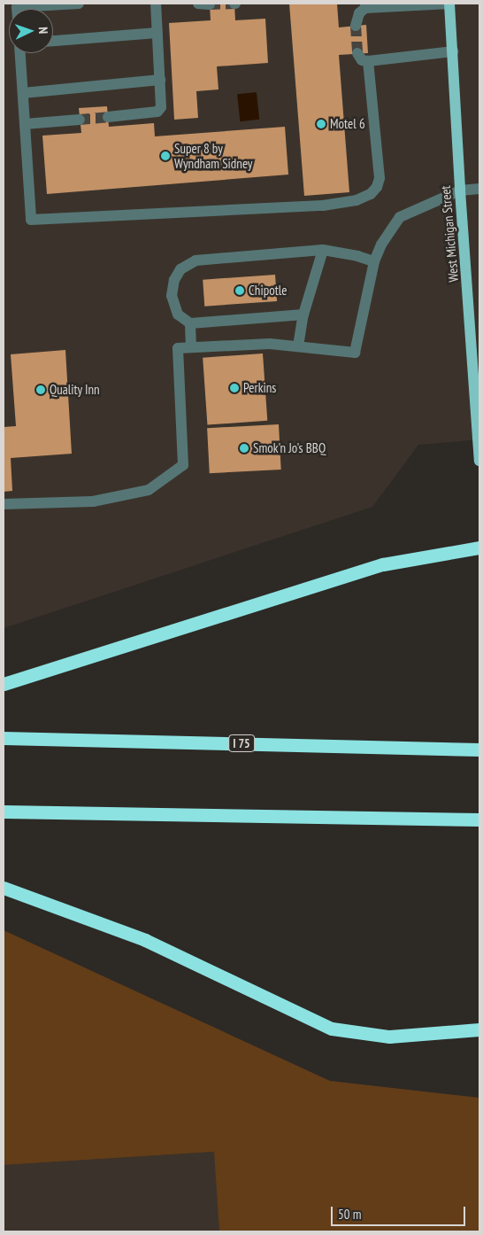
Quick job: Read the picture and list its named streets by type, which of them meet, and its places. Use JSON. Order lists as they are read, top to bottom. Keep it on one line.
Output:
{"streets":{"highway":["I 75"],"main road":["West Michigan Street"]},"places":["Motel 6","Super 8 by Wyndham Sidney","Chipotle","Perkins","Quality Inn","Smok'n Jo's BBQ"],"scale_bar":"50 m","north":"right"}
